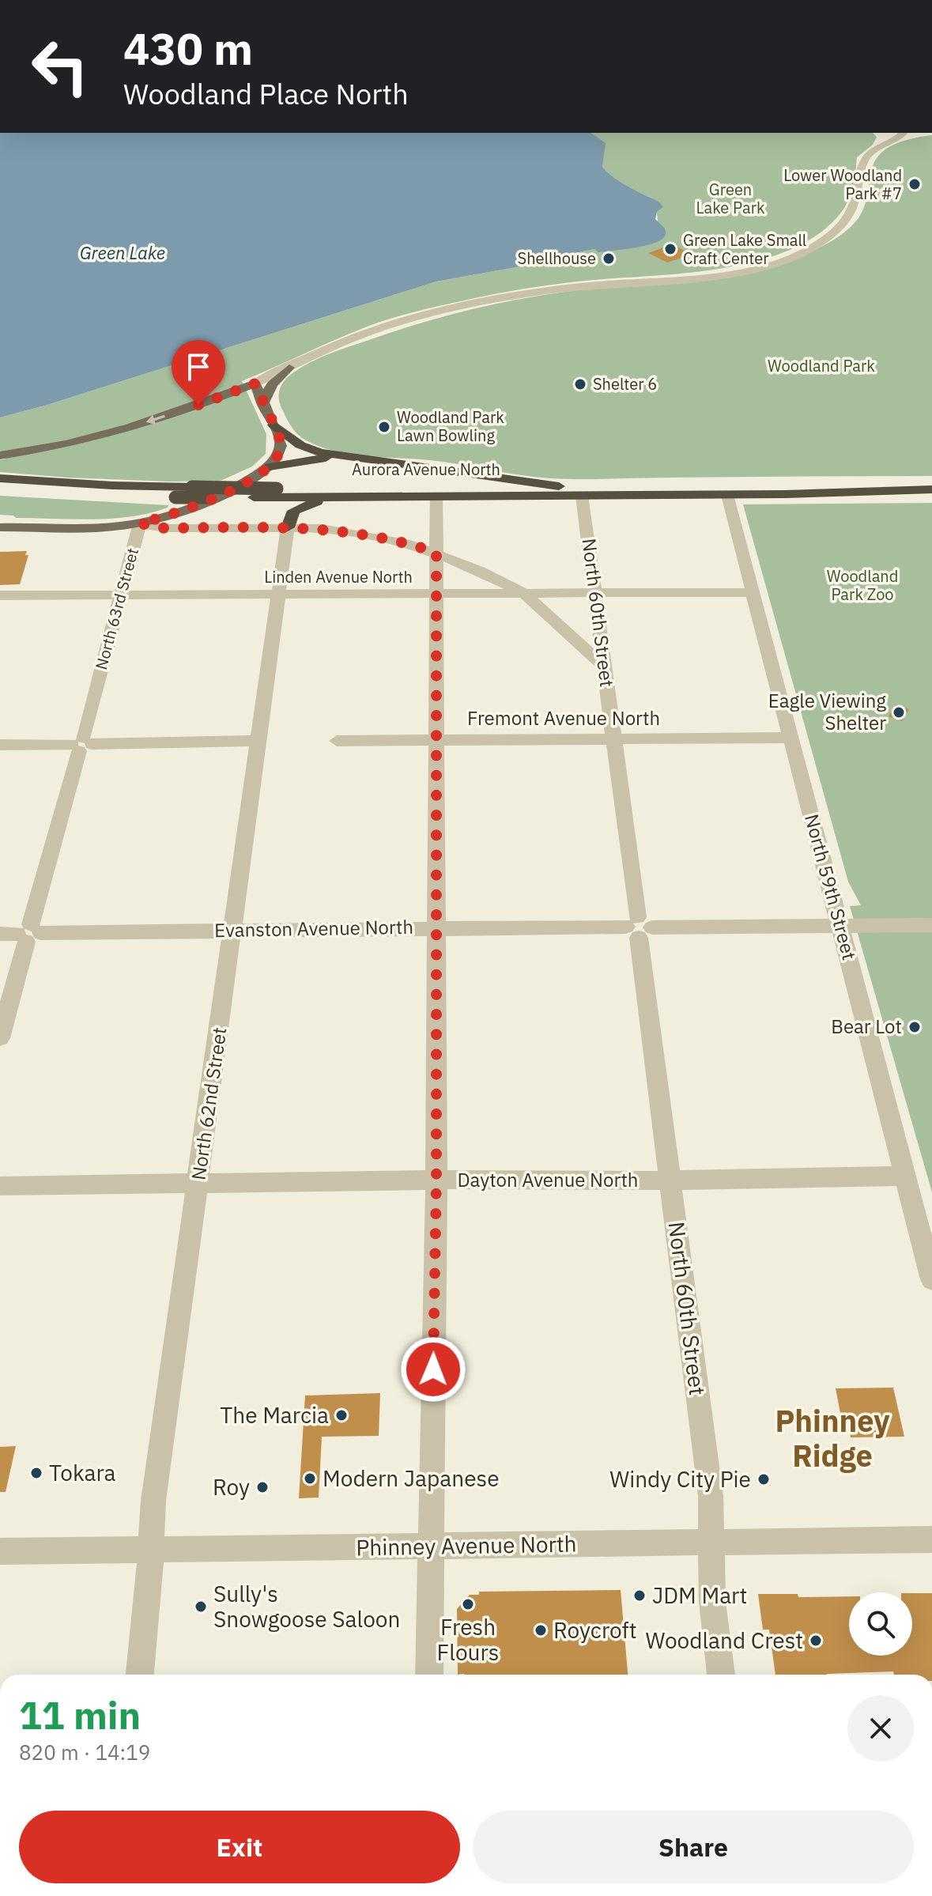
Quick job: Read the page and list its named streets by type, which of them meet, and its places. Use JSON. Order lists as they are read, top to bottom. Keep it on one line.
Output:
{"streets":{"highway":["Aurora Avenue North"],"main road":["North 63rd Street"],"street":["Linden Avenue North","North 60th Street","Fremont Avenue North","North 59th Street","Evanston Avenue North","North 62nd Street","Dayton Avenue North","Phinney Avenue North"]},"crossings":[["Aurora Avenue North","North 60th Street"],["Aurora Avenue North","North 59th Street"],["Linden Avenue North","North 63rd Street"],["Linden Avenue North","North 60th Street"],["Linden Avenue North","North 59th Street"],["Linden Avenue North","North 62nd Street"],["North 63rd Street","Evanston Avenue North"],["North 60th Street","Fremont Avenue North"],["North 60th Street","Evanston Avenue North"],["North 60th Street","Dayton Avenue North"],["North 60th Street","Phinney Avenue North"],["Fremont Avenue North","North 59th Street"],["North 59th Street","Evanston Avenue North"],["North 59th Street","Dayton Avenue North"],["Evanston Avenue North","North 62nd Street"],["North 62nd Street","Dayton Avenue North"],["North 62nd Street","Phinney Avenue North"]],"districts":["Phinney Ridge"],"water":["Green Lake"],"parks":["Green Lake Park","Woodland Park","Woodland Park Zoo"],"places":["Lower Woodland Park #7","Green Lake Small Craft Center","Shellhouse","Shelter 6","Woodland Park Lawn Bowling","Eagle Viewing Shelter","Bear Lot","The Marcia","Tokara","Modern Japanese","Windy City Pie","Roy","JDM Mart","Fresh Flours","Sully's Snowgoose Saloon","Roycroft","Woodland Crest"],"page":{"turn":["430 m","Woodland Place North"],"heading":["11 min","820 m · 14:19"],"buttons":["Exit","Share"]}}
